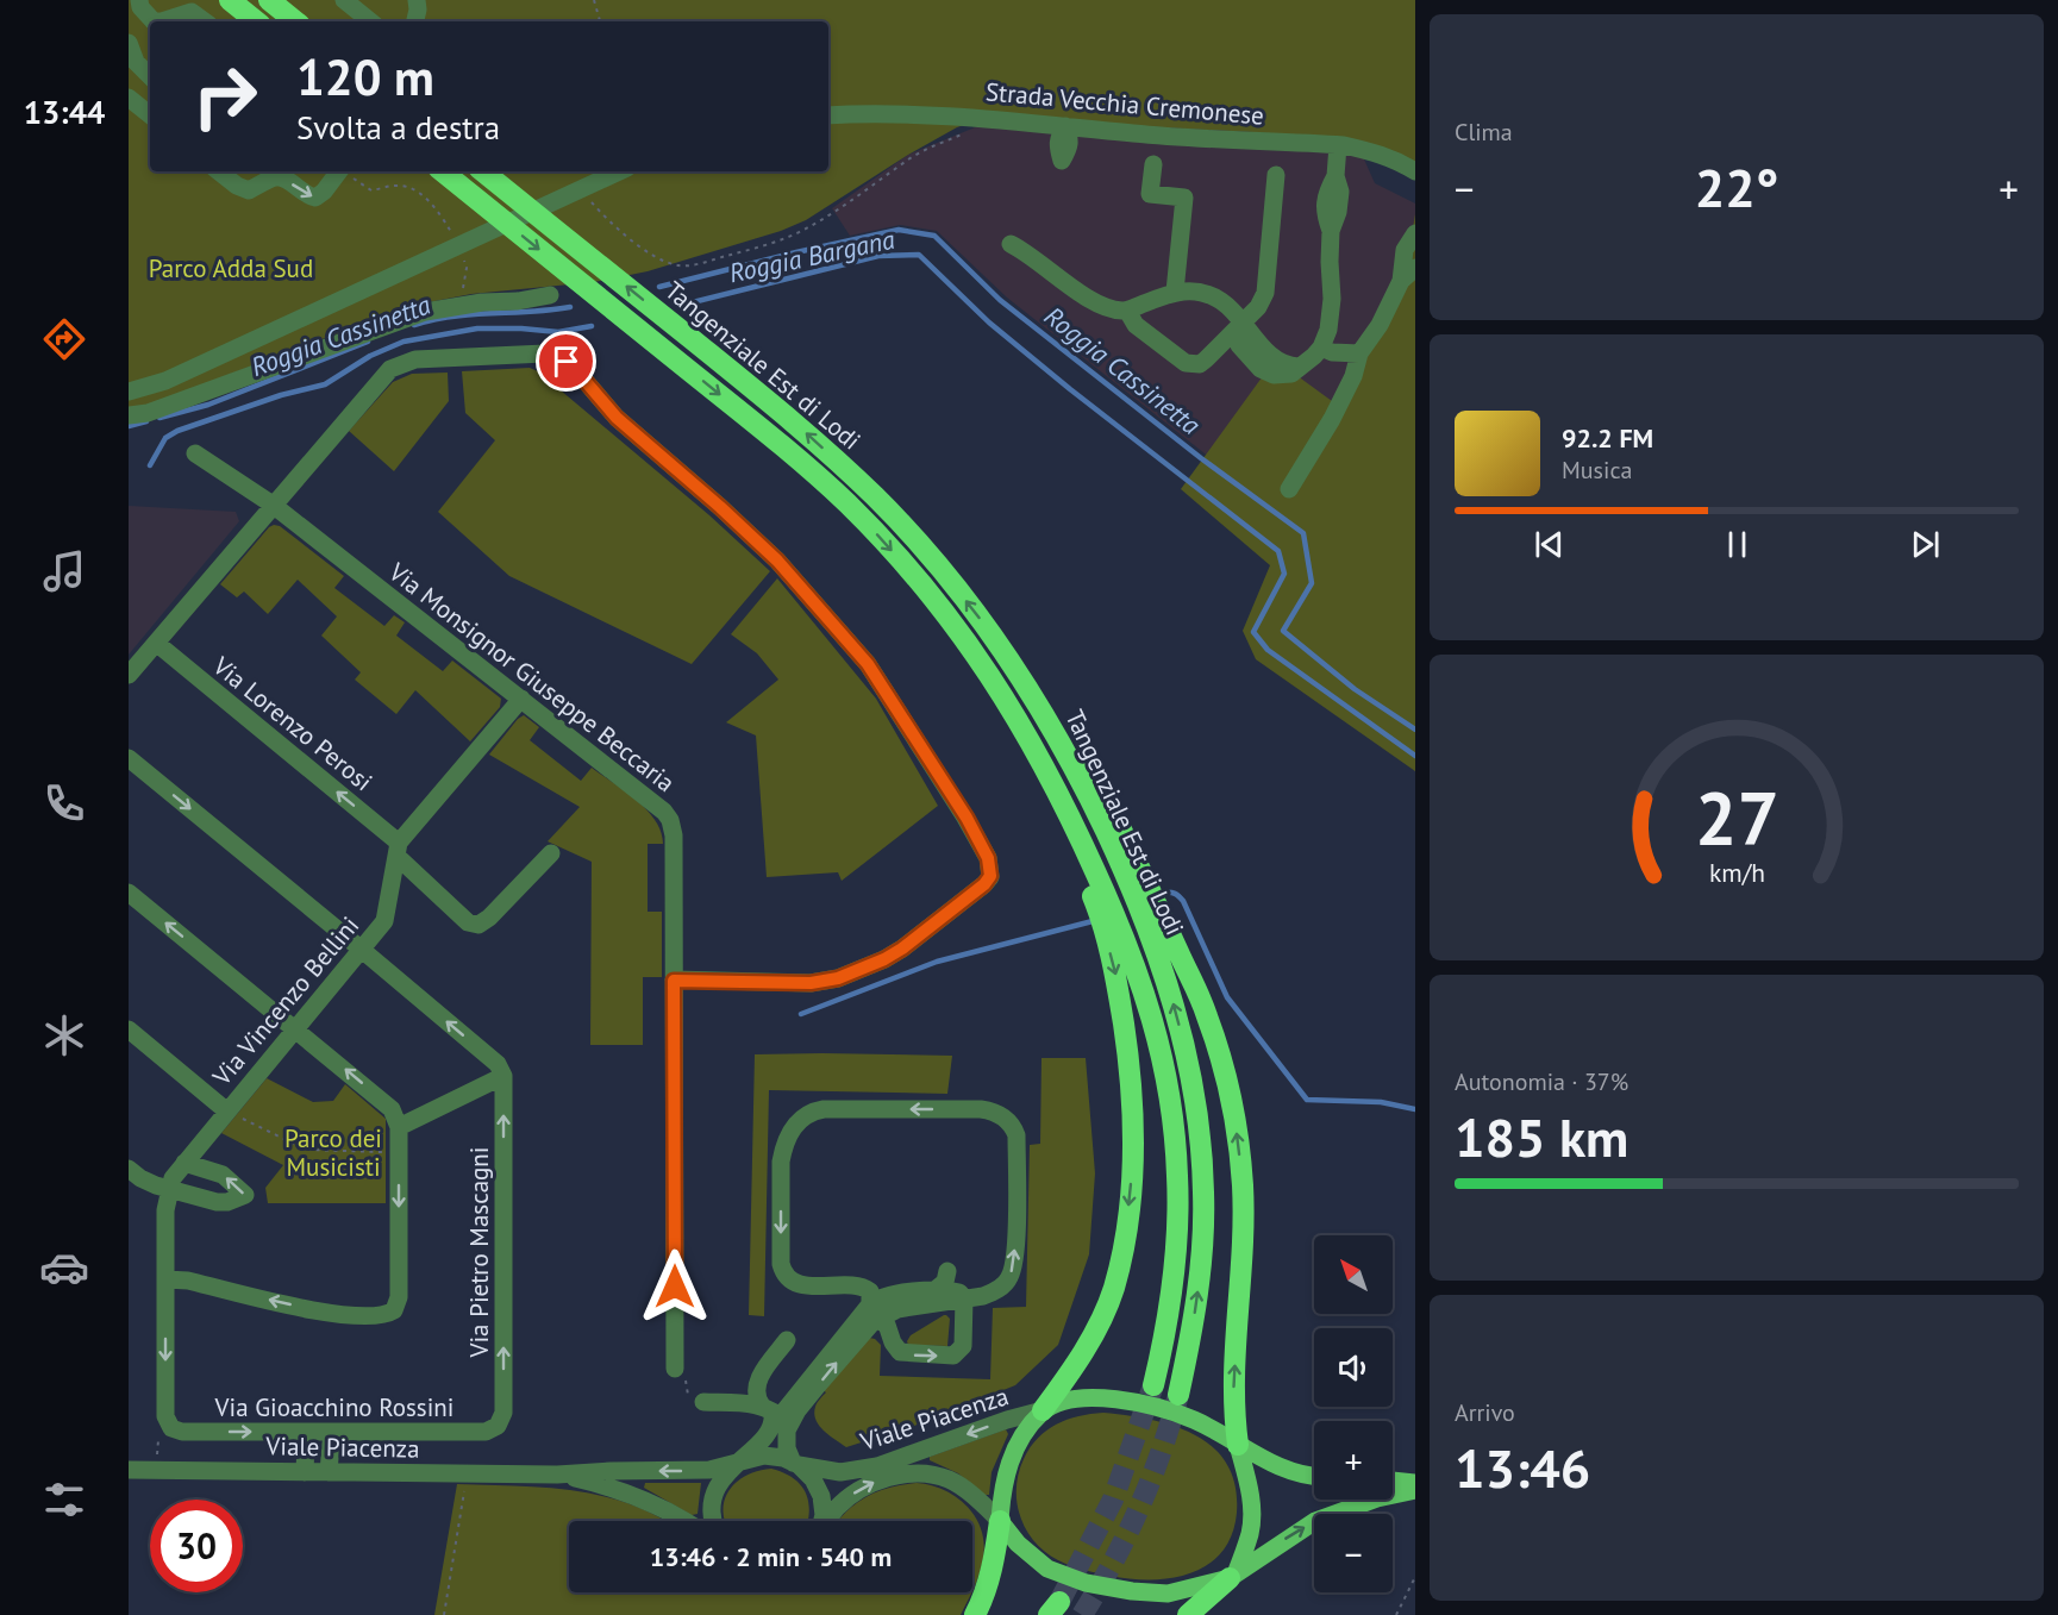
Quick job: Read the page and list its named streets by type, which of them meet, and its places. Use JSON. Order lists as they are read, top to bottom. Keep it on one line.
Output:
{"streets":{"highway":["Tangenziale Est di Lodi"],"street":["Strada Vecchia Cremonese","Via Monsignor Giuseppe Beccaria","Via Lorenzo Perosi","Via Vincenzo Bellini","Via Pietro Mascagni","Via Gioacchino Rossini","Viale Piacenza"]},"crossings":[["Via Lorenzo Perosi","Via Vincenzo Bellini"],["Via Pietro Mascagni","Via Gioacchino Rossini"]],"one_way":["Via Pietro Mascagni","Via Gioacchino Rossini"],"water":["Roggia Bargana","Roggia Cassinetta"],"parks":["Parco Adda Sud","Parco dei Musicisti"],"north":"top left","page":{"tabs":"13:44","tile":["Clima",["Autonomia · 37%","185 km"],["Arrivo","13:46"]],"turn":["120 m","Svolta a destra"],"heat":["−","22°","+"],"song":["92.2 FM","Musica"],"map_buttons":["+","−"],"limit":"30","trip":"13:46 · 2 min · 540 m","gauge":["27","km/h"]}}
